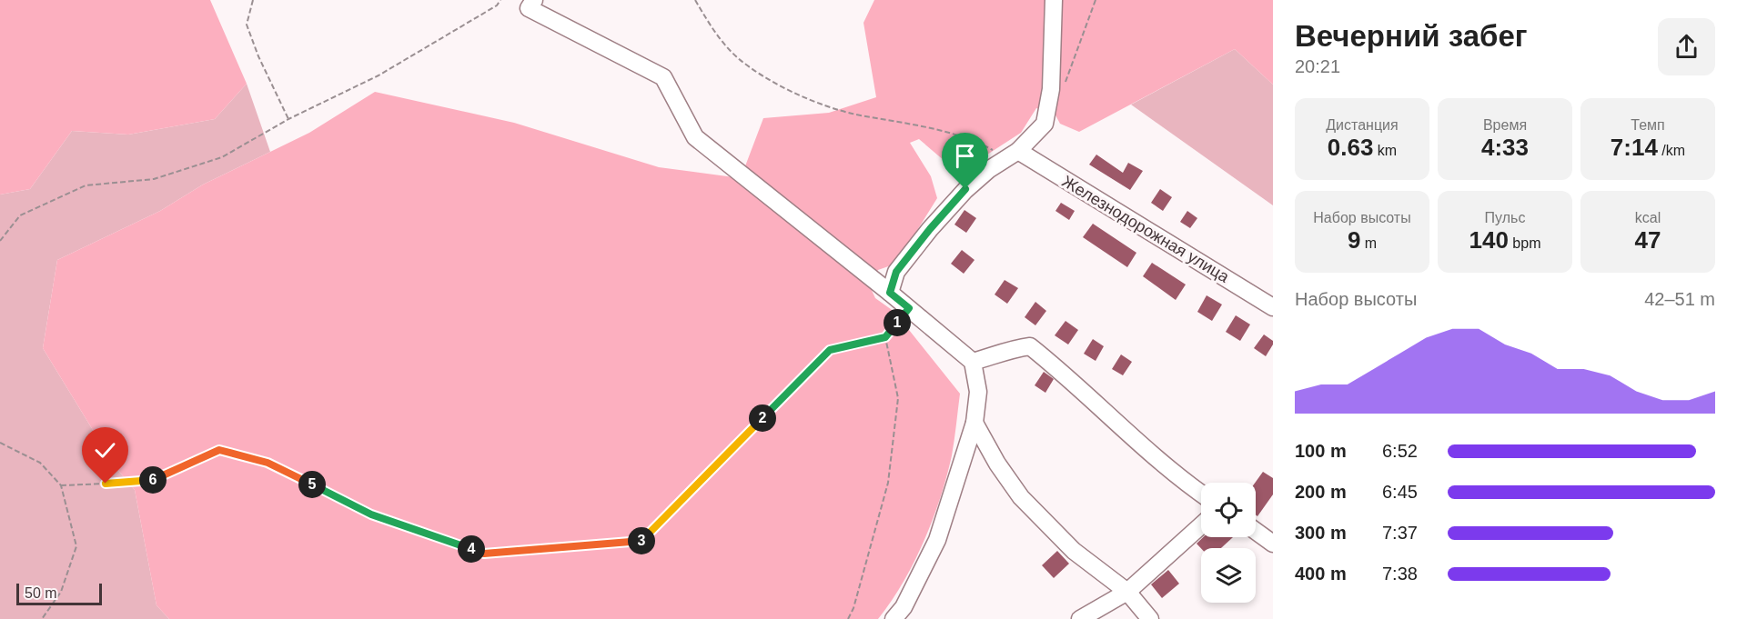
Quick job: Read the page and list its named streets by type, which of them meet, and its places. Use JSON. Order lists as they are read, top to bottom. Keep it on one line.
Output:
{"streets":{"street":["Железнодорожная улица"]},"scale_bar":"50 m","page":{"heading":["Вечерний забег","20:21"],"stats":[["Дистанция","0.63 km"],["Время","4:33"],["Темп","7:14 /km"],["Набор высоты","9 m"],["Пульс","140 bpm"],["kcal","47"]],"chart":["Набор высоты","42–51 m"],"pins":["1","2","6","5","3","4"],"list":[{"name":"100 m","note":"6:52"},{"name":"200 m","note":"6:45"},{"name":"300 m","note":"7:37"},{"name":"400 m","note":"7:38"}],"scale":"50 m"}}
